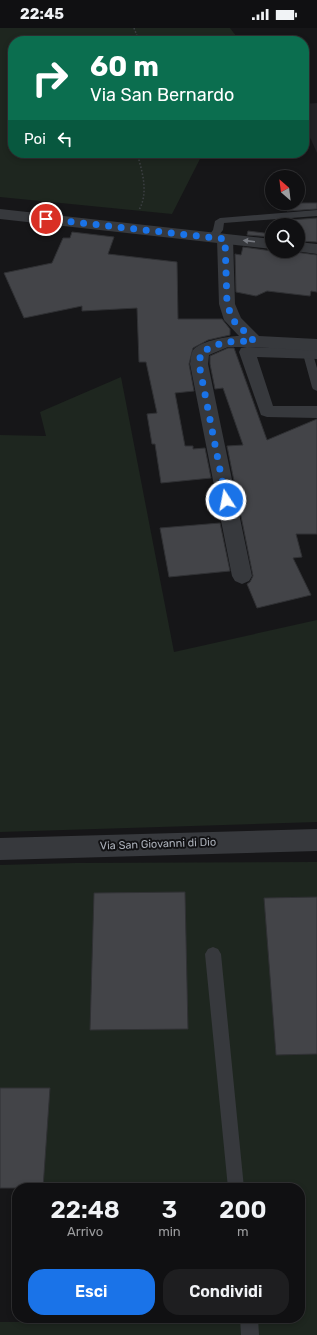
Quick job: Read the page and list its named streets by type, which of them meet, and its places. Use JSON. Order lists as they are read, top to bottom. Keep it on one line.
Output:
{"streets":{"street":["Via San Giovanni di Dio"]},"north":"top left","page":{"status":"22:45","turn":["60 m","Via San Bernardo"],"then":"Poi","eta":["22:48","Arrivo","3","min","200","m"],"buttons":["Esci","Condividi"]}}
